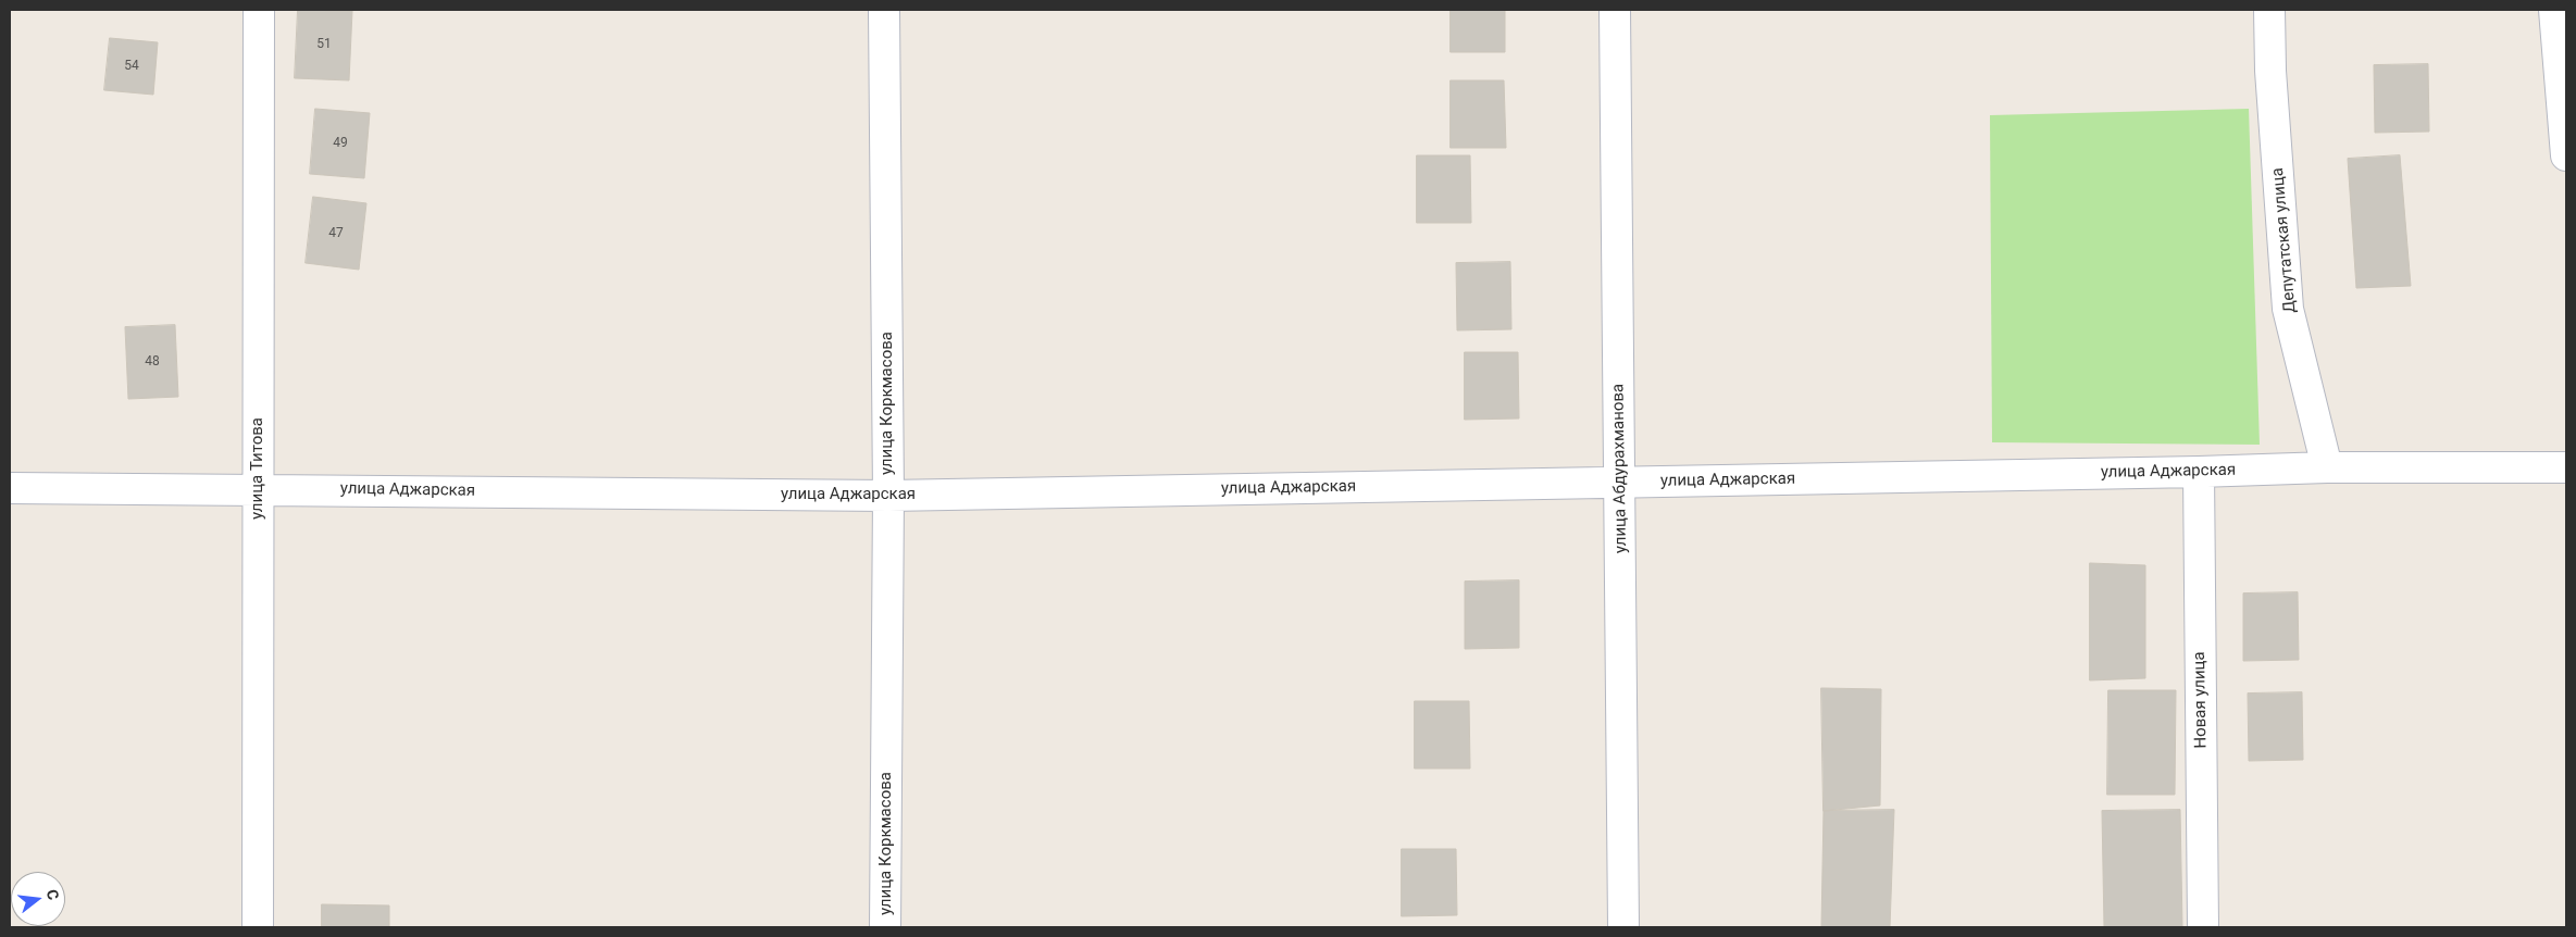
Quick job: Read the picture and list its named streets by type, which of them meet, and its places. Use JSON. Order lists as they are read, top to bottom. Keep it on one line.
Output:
{"streets":{"street":["Депутатская улица","улица Коркмасова","улица Титова","улица Абдурахманова","улица Аджарская","Новая улица"]},"crossings":[["Депутатская улица","улица Аджарская"],["улица Коркмасова","улица Аджарская"],["улица Титова","улица Аджарская"],["улица Абдурахманова","улица Аджарская"],["улица Аджарская","Новая улица"]],"house_numbers":["51","54","49","47","48"],"north":"right"}
